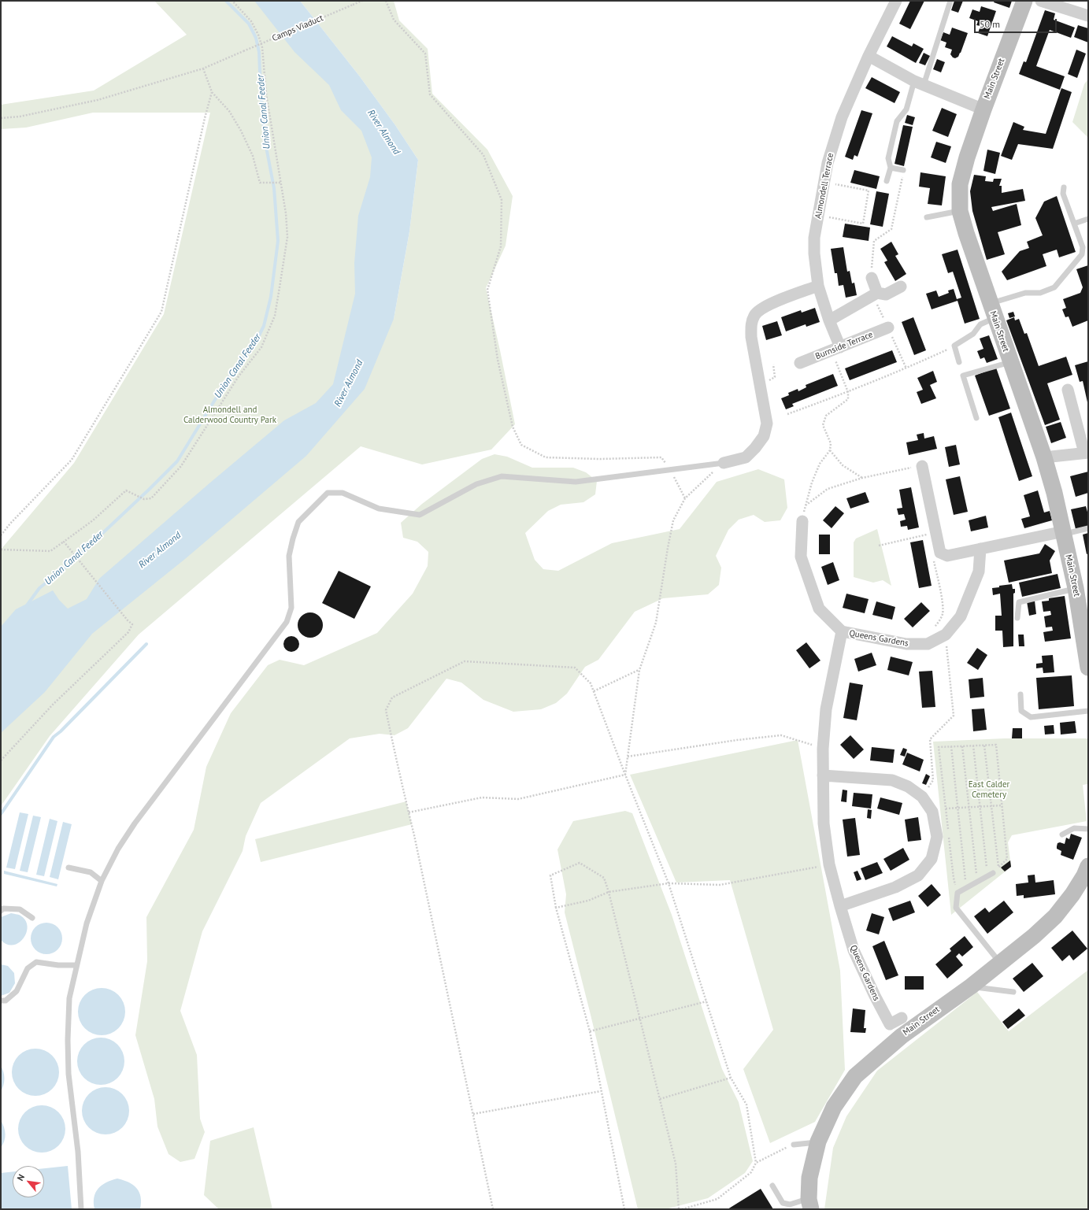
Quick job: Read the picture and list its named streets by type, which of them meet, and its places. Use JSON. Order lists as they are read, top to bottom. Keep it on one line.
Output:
{"streets":{"main road":["Main Street"],"street":["Almondell Terrace","Burnside Terrace","Queens Gardens"],"path":["Camps Viaduct"]},"crossings":[["Almondell Terrace","Burnside Terrace"]],"water":["Union Canal Feeder","River Almond"],"parks":["Almondell and Calderwood Country Park","East Calder Cemetery"],"scale_bar":"50 m","north":"top left"}
